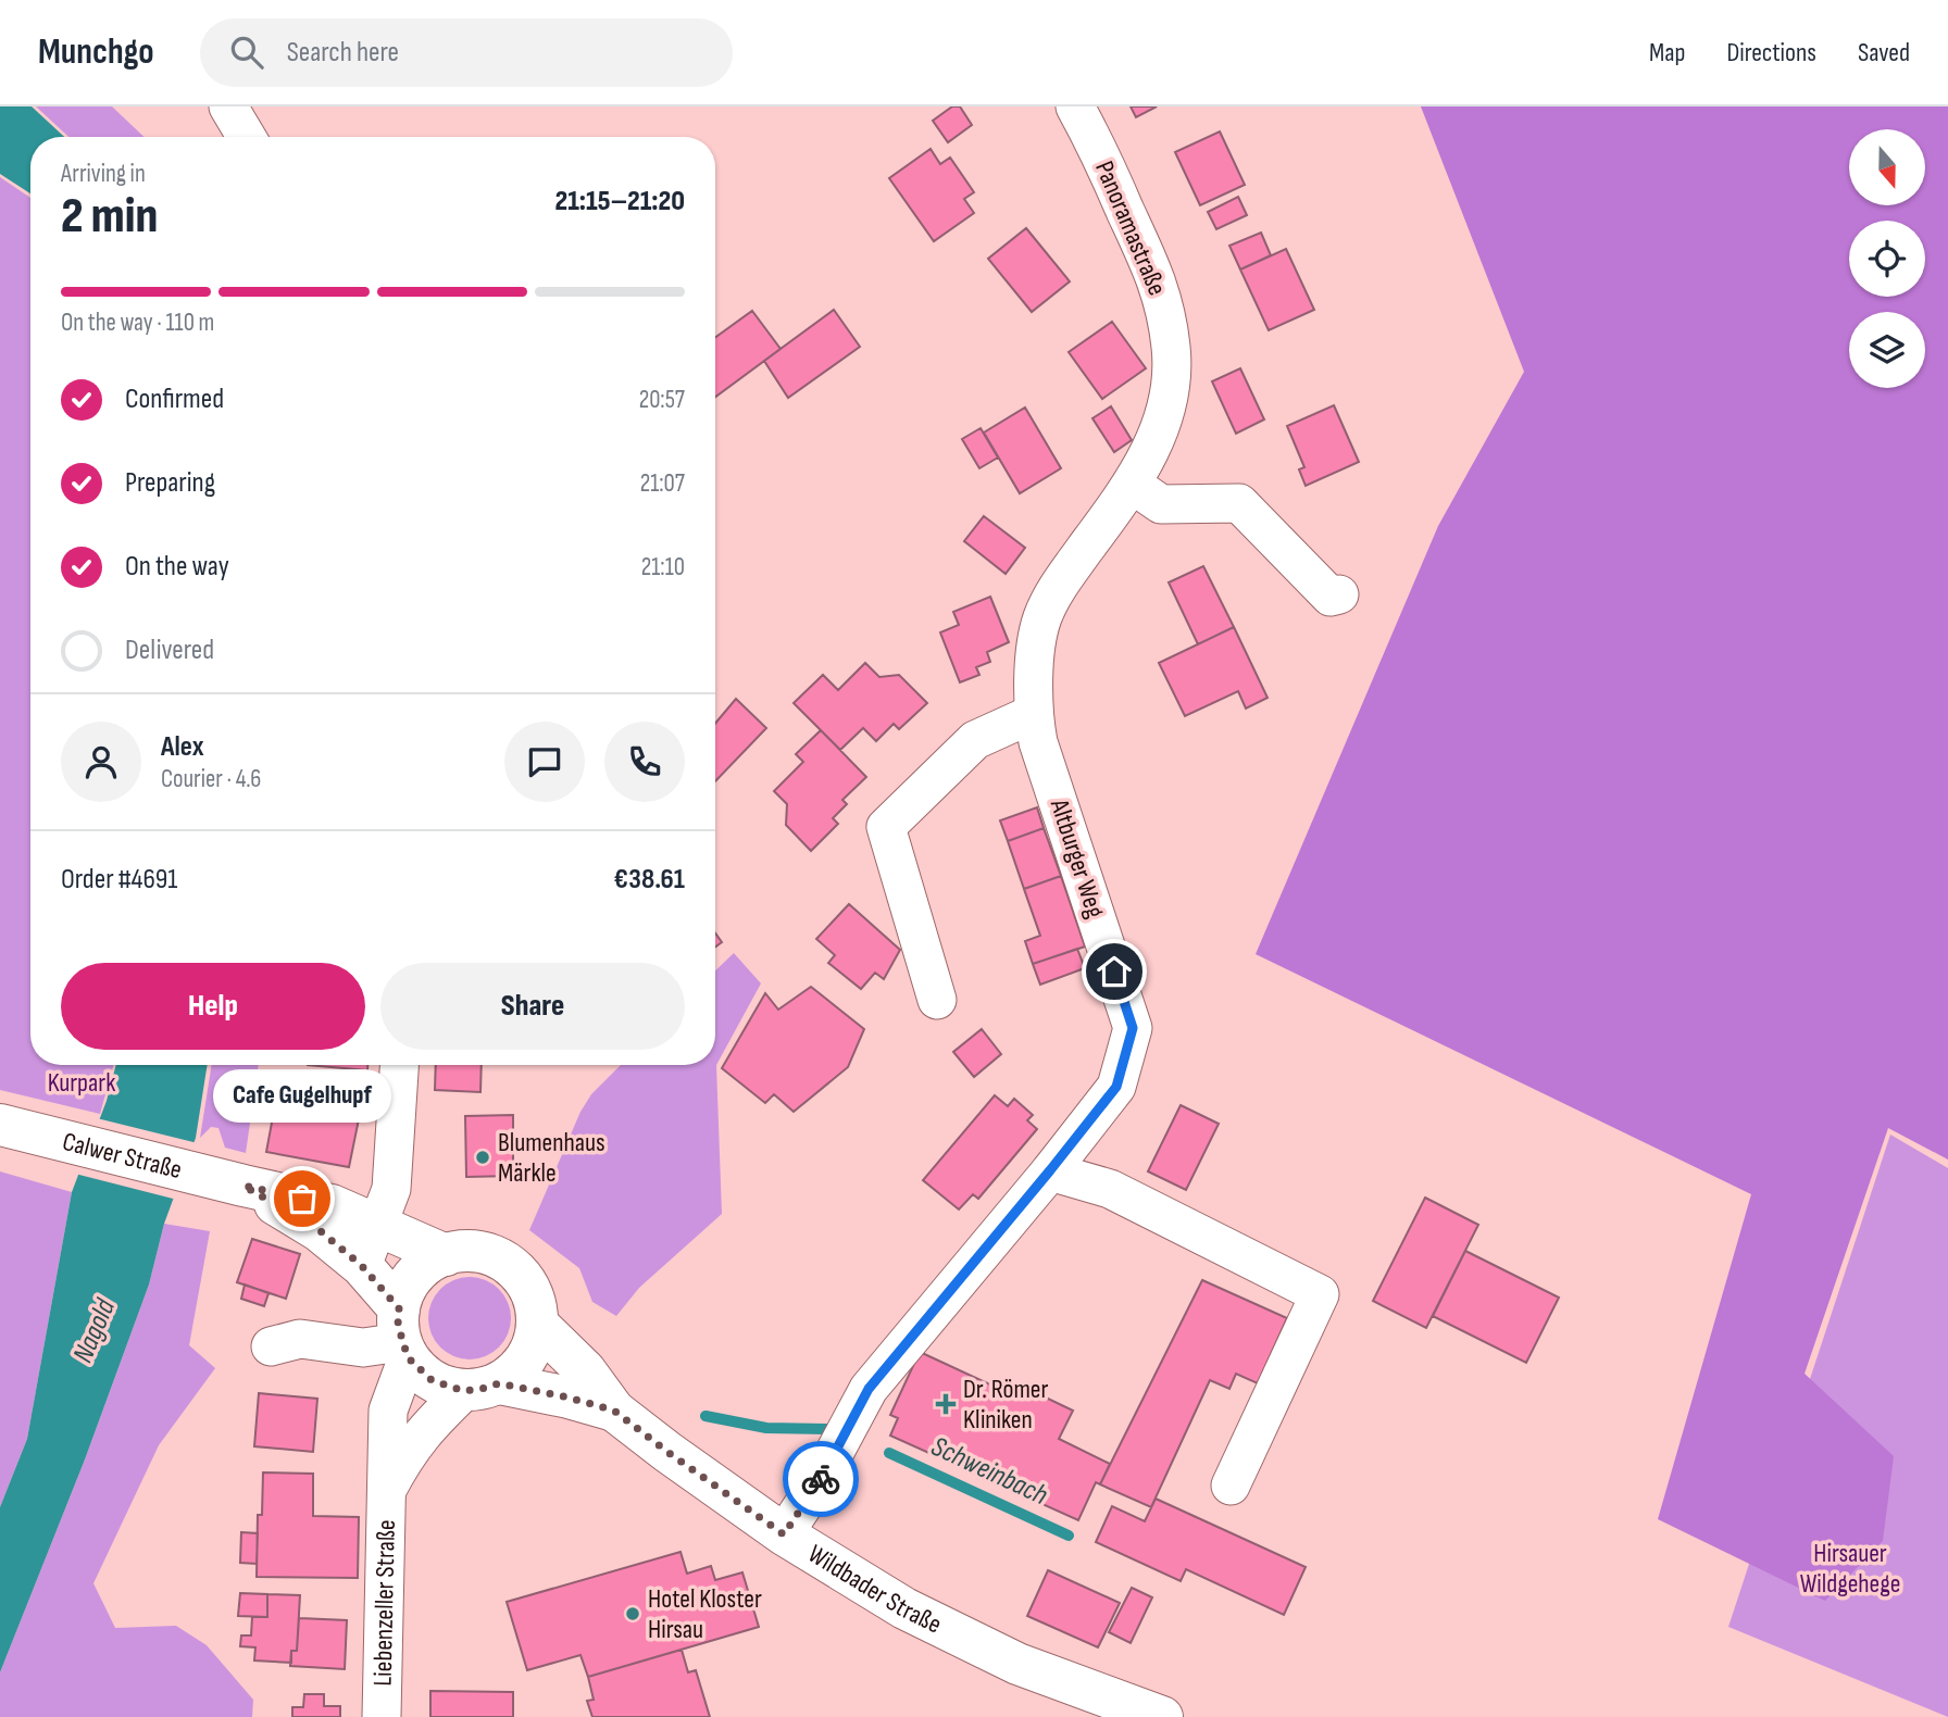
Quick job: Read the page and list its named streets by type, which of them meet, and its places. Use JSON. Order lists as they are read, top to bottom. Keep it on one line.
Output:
{"streets":{"main road":["Calwer Straße","Wildbader Straße"],"street":["Panoramastraße","Altburger Weg","Liebenzeller Straße"]},"crossings":[["Panoramastraße","Altburger Weg"],["Altburger Weg","Wildbader Straße"],["Calwer Straße","Wildbader Straße"],["Calwer Straße","Liebenzeller Straße"],["Wildbader Straße","Liebenzeller Straße"]],"water":["Nagold","Schweinbach"],"parks":["Kurpark","Hirsauer Wildgehege"],"places":{"other":["Blumenhaus Märkle","Cafe Gugelhupf","Hotel Kloster Hirsau"],"health":["Dr. Römer Kliniken"]},"north":"bottom","page":{"header":"Munchgo","search":"Search here","nav":["Map","Directions","Saved"],"heading":["2 min","Arriving in","21:15–21:20"],"panel":["Alex","Courier · 4.6","Order #4691","€38.61"],"bar":"On the way · 110 m","list":[["Confirmed","20:57"],["Preparing","21:07"],["On the way","21:10"],"Delivered"],"buttons":["Help","Share"],"bubble":"Cafe Gugelhupf"}}
